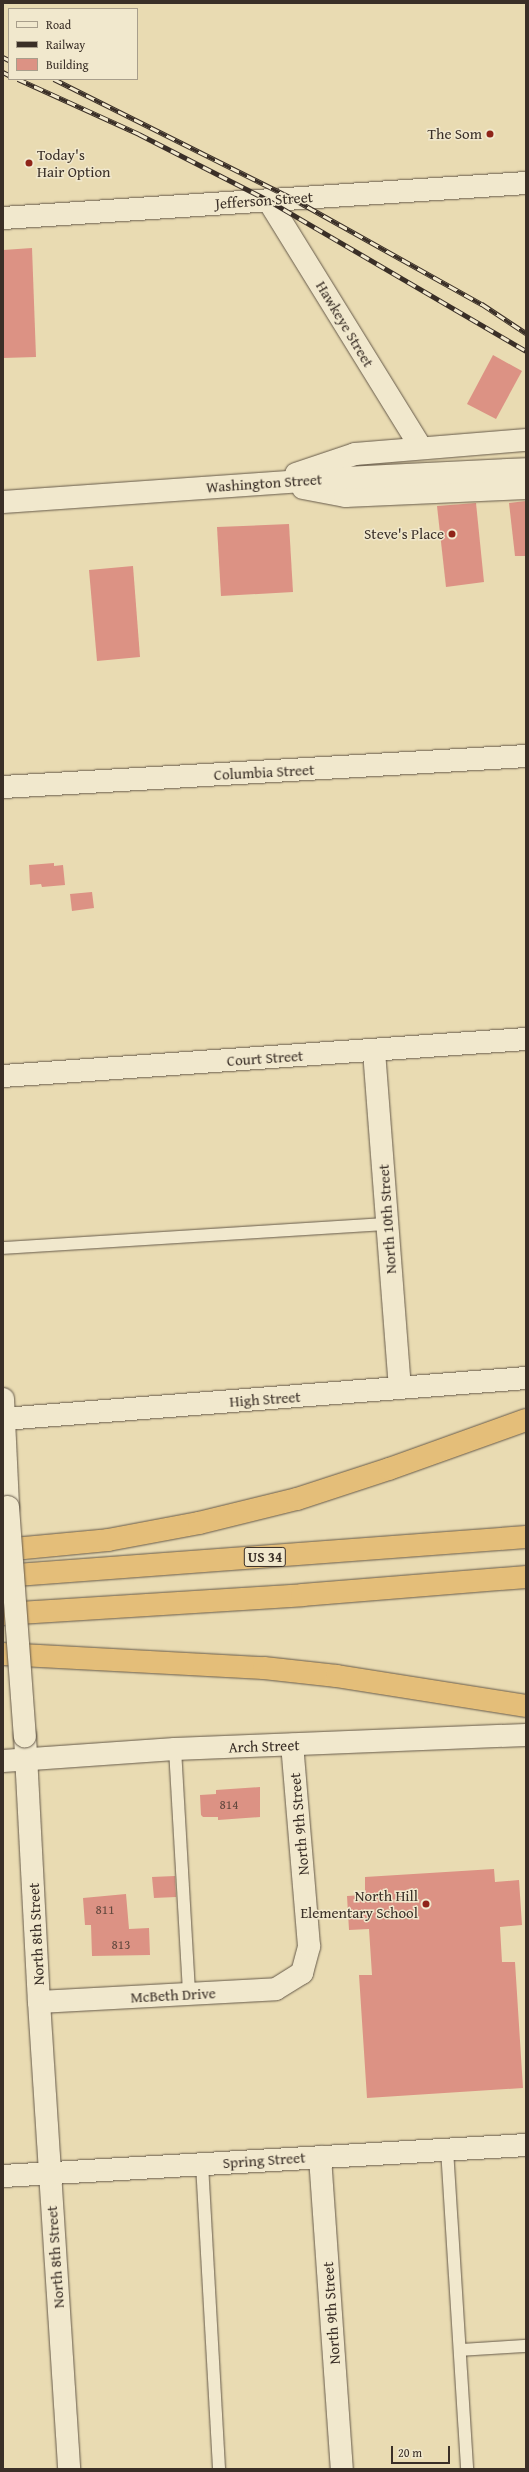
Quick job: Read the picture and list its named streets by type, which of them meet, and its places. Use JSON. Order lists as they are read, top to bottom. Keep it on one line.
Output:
{"streets":{"highway":["US 34"],"street":["Jefferson Street","Hawkeye Street","Washington Street","Columbia Street","Court Street","North 10th Street","High Street","Arch Street","North 9th Street","North 8th Street","McBeth Drive","Spring Street"]},"crossings":[["Jefferson Street","Hawkeye Street"],["Court Street","North 10th Street"],["North 10th Street","High Street"],["High Street","North 8th Street"],["Arch Street","North 9th Street"],["Arch Street","North 8th Street"],["North 9th Street","McBeth Drive"],["North 9th Street","Spring Street"],["North 8th Street","McBeth Drive"],["North 8th Street","Spring Street"]],"places":["The Som","Today's Hair Option","Steve's Place","North Hill Elementary School"],"house_numbers":["814","811","813"],"legend":["Road","Railway","Building"],"scale_bar":"20 m"}
